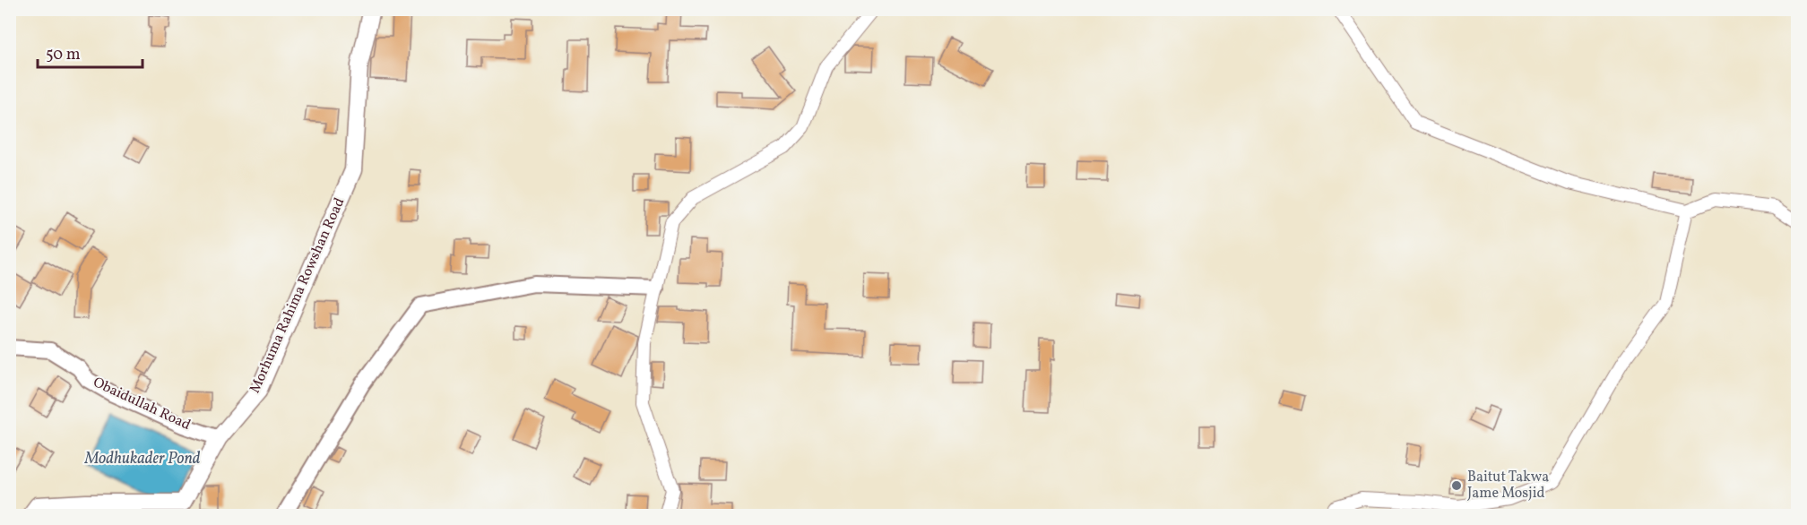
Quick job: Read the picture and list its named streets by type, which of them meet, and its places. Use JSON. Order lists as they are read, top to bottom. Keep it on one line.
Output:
{"streets":{"main road":["Morhuma Rahima Rowshan Road"],"street":["Obaidullah Road"]},"crossings":[["Morhuma Rahima Rowshan Road","Obaidullah Road"]],"water":["Modhukader Pond"],"places":["Baitut Takwa Jame Mosjid"],"scale_bar":"50 m"}
